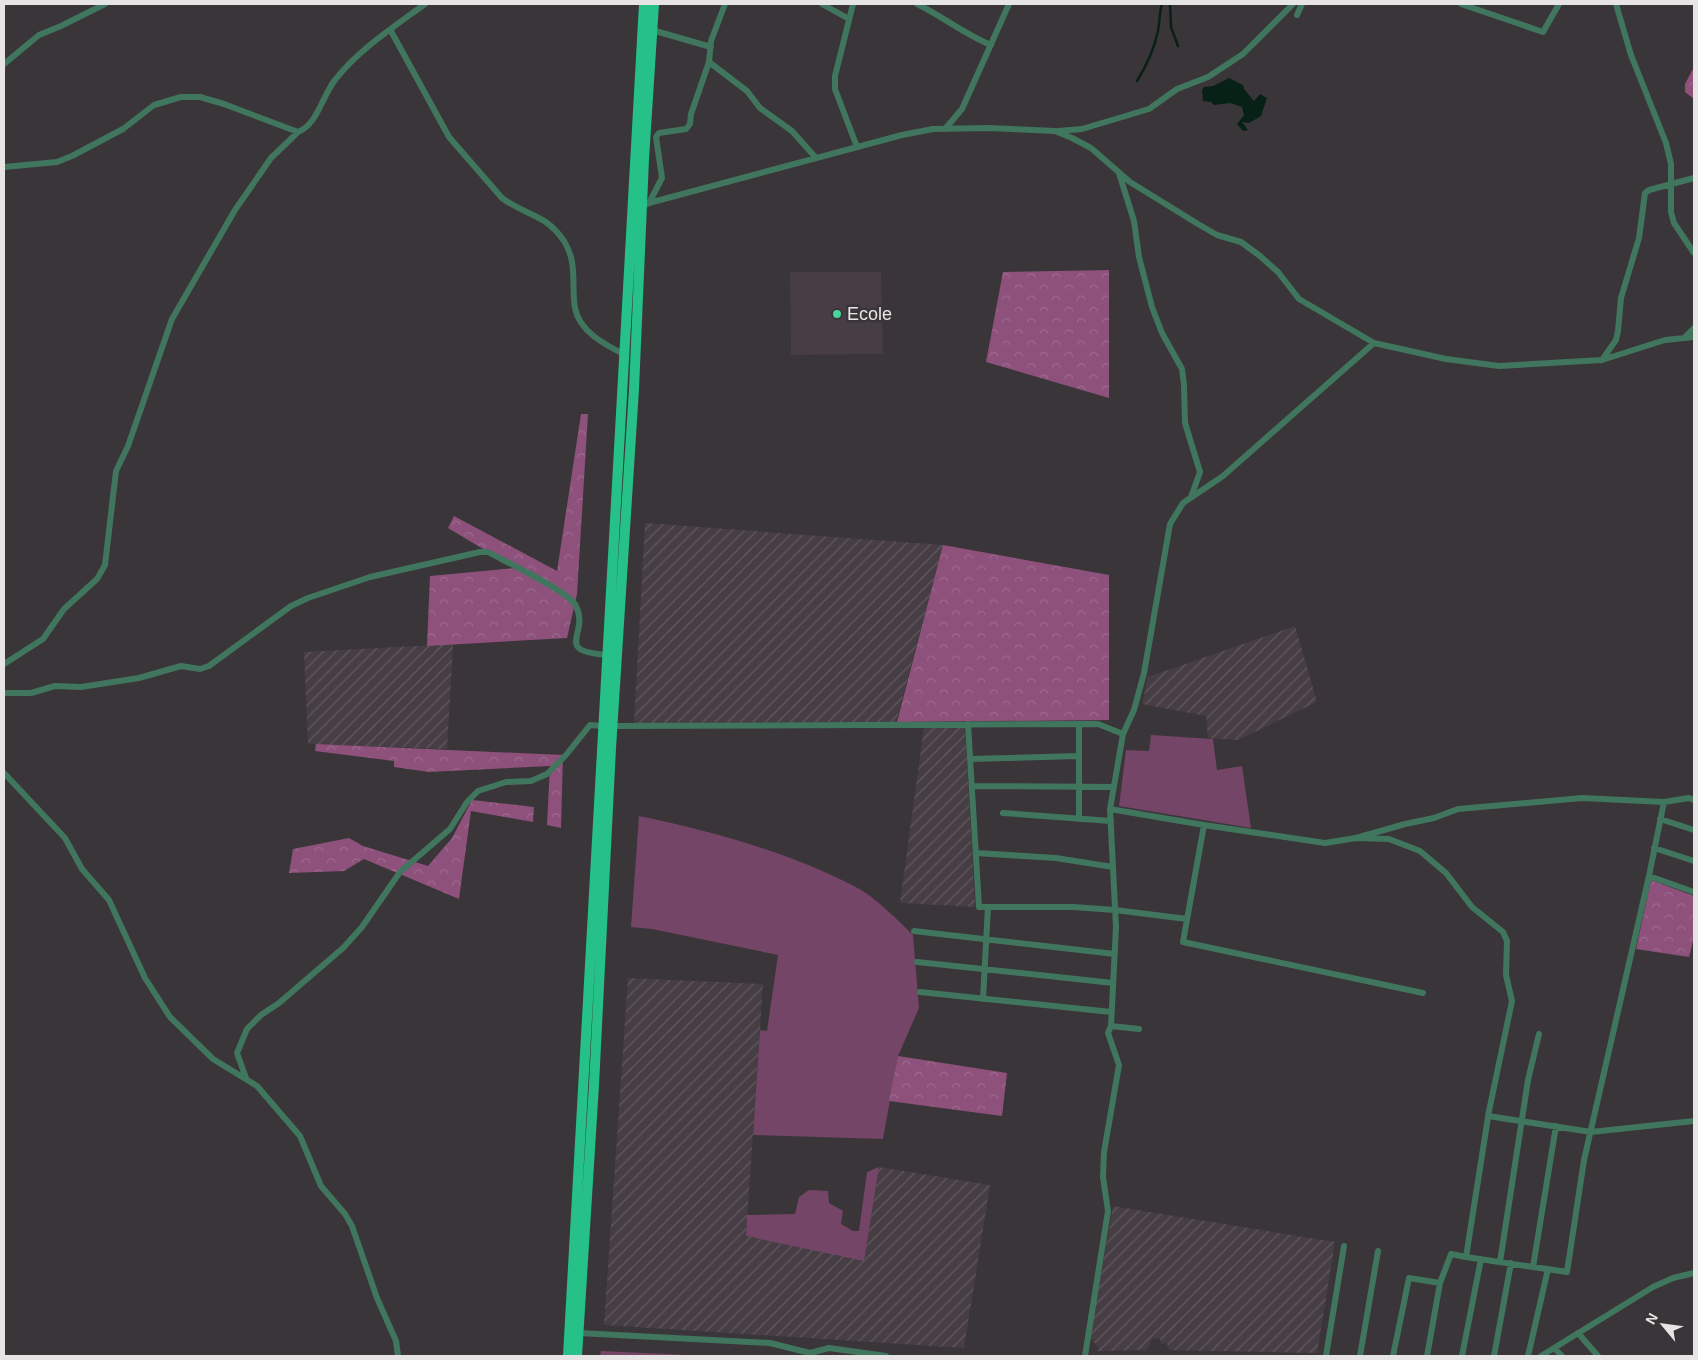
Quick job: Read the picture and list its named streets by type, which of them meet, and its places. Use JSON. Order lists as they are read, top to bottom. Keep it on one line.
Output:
{"places":["Ecole"],"north":"top left"}
